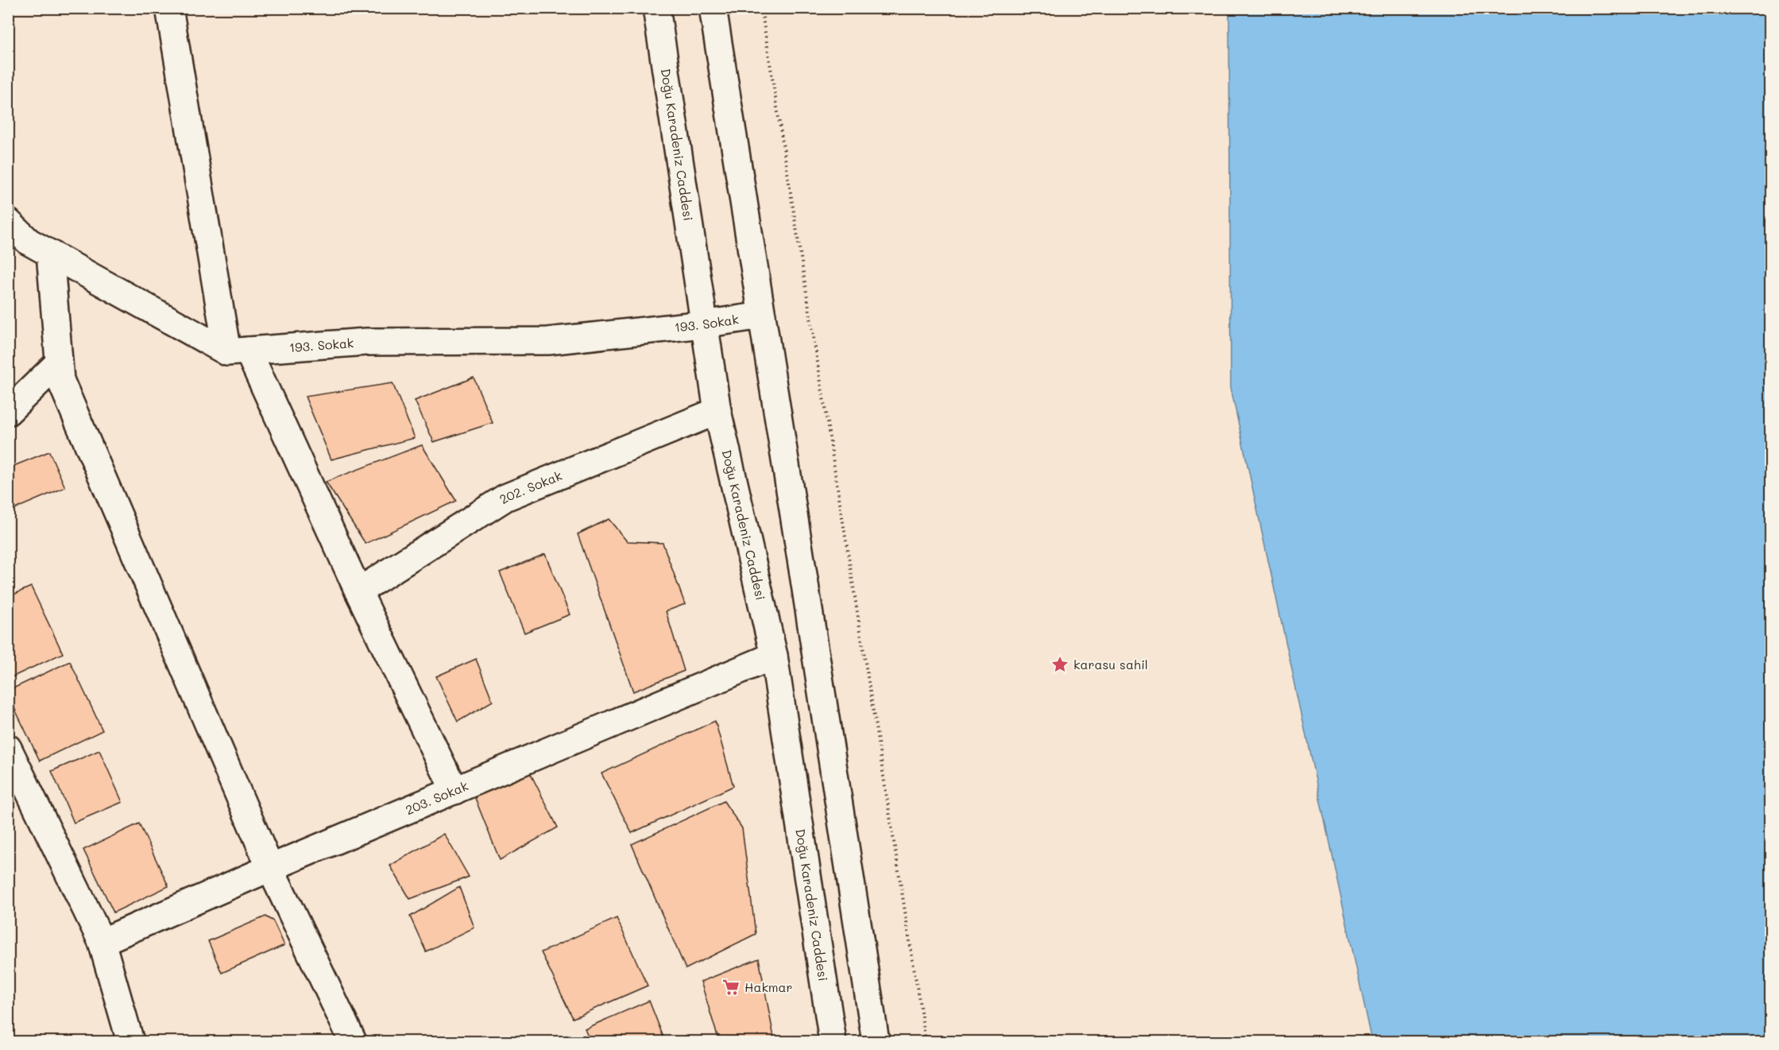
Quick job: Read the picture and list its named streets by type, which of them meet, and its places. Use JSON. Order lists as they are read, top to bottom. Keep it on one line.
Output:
{"streets":{"street":["Doğu Karadeniz Caddesi","193. Sokak","202. Sokak","203. Sokak"]},"crossings":[["Doğu Karadeniz Caddesi","193. Sokak"],["Doğu Karadeniz Caddesi","202. Sokak"],["Doğu Karadeniz Caddesi","203. Sokak"]],"places":{"place":["karasu sahil"],"supermarket":["Hakmar"]}}
